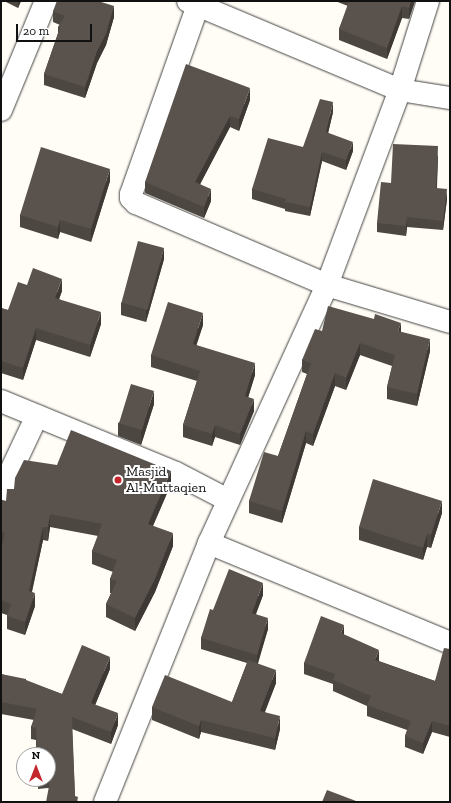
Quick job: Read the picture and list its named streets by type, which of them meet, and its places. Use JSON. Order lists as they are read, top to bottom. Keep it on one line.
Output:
{"places":["Masjid Al-Muttaqien"],"scale_bar":"20 m","north":"top"}
